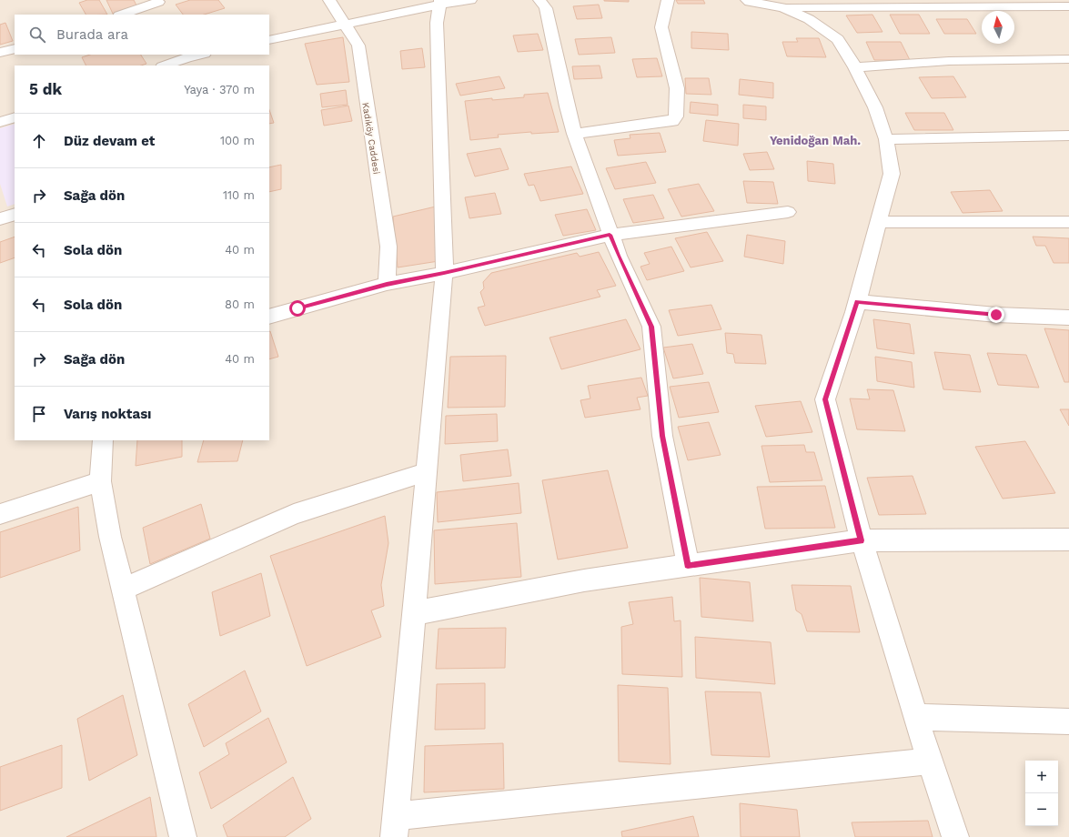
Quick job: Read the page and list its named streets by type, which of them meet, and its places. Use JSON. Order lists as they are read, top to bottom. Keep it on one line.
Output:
{"streets":{"street":["Kadıköy Caddesi"]},"districts":["Yenidoğan Mah."],"north":"top","page":{"search":"Burada ara","heading":["5 dk","Yaya · 370 m"],"list":[["Düz devam et","100 m"],["Sağa dön","110 m"],["Sola dön","40 m"],["Sola dön","80 m"],["Sağa dön","40 m"],"Varış noktası"],"map_buttons":["+","−"]}}
